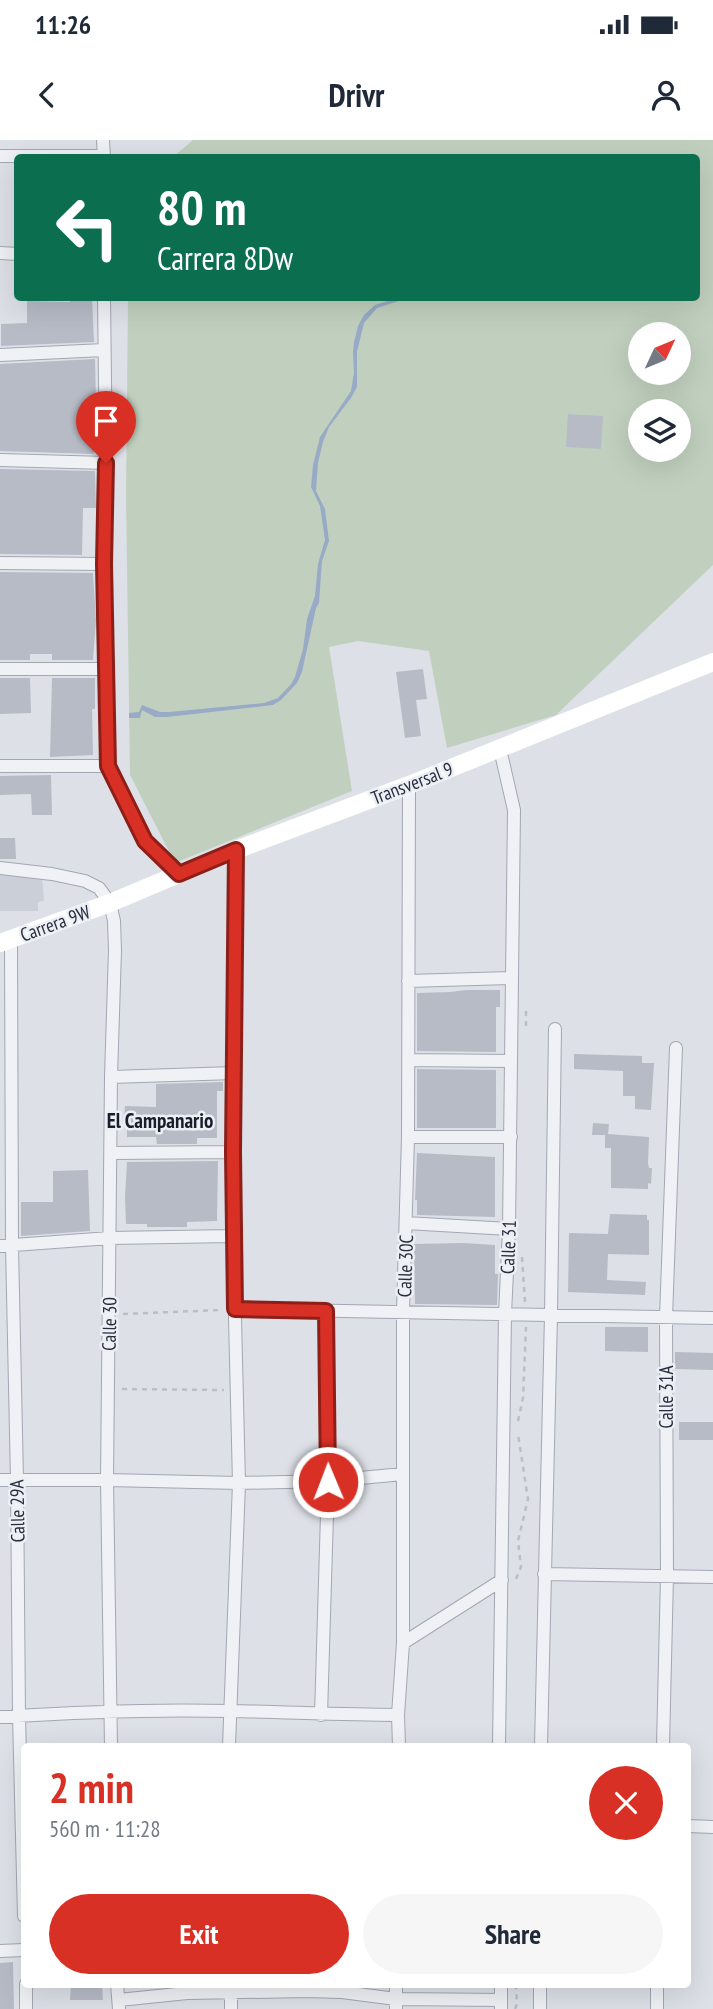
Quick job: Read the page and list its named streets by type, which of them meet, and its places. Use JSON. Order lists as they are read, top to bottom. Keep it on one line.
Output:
{"streets":{"main road":["Transversal 9","Carrera 9W"],"street":["Calle 31","Calle 30C","Calle 30","Calle 31A","Calle 29A"]},"crossings":[["Transversal 9","Carrera 9W"],["Transversal 9","Calle 31"],["Transversal 9","Calle 30C"],["Transversal 9","Calle 30"],["Carrera 9W","Calle 30"],["Carrera 9W","Calle 29A"]],"districts":["El Campanario"],"north":"top right","page":{"status":"11:26","header":"Drivr","turn":["80 m","Carrera 8Dw"],"heading":["2 min","560 m · 11:28"],"buttons":["Exit","Share"]}}
